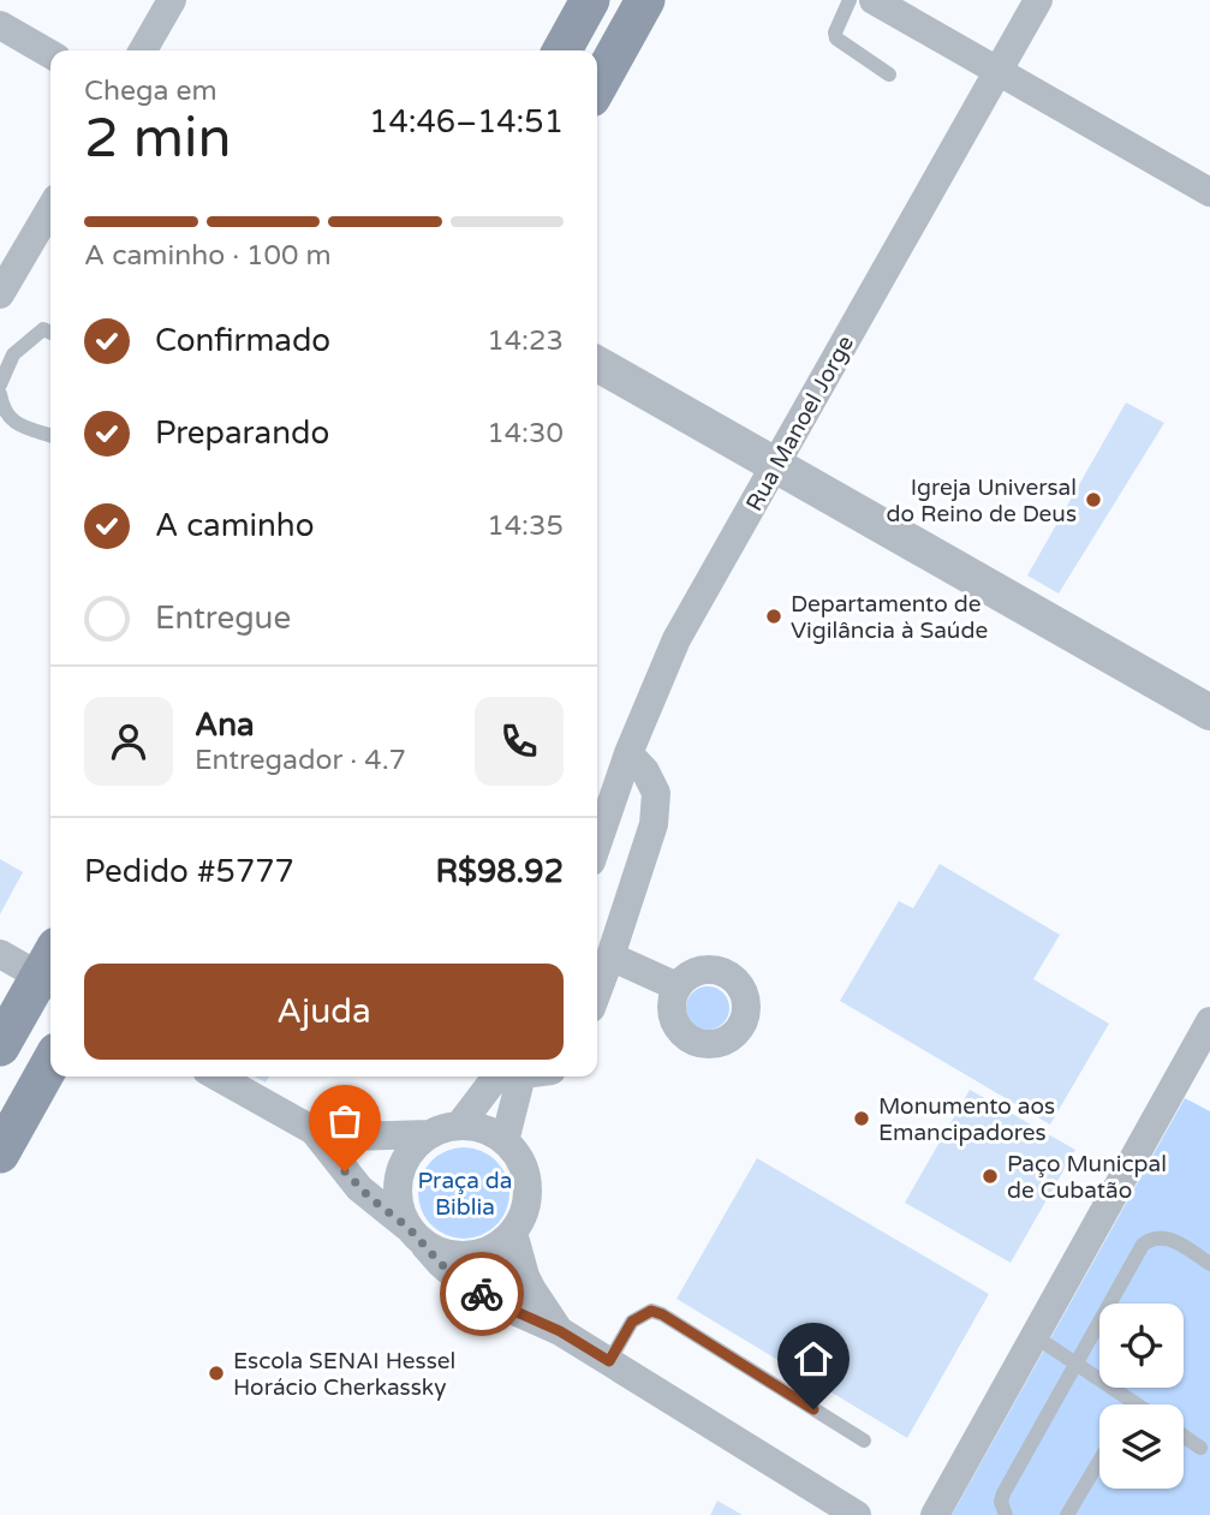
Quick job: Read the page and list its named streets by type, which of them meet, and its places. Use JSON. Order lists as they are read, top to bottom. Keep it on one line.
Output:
{"streets":{"street":["Rua Manoel Jorge"]},"parks":["Praça da Biblia"],"places":["Igreja Universal do Reino de Deus","Departamento de Vigilância à Saúde","Monumento aos Emancipadores","Paço Municpal de Cubatão","Escola SENAI Hessel Horácio Cherkassky"],"page":{"heading":["2 min","Chega em","14:46–14:51"],"panel":["Ana","Entregador · 4.7","Pedido #5777","R$98.92"],"bar":"A caminho · 100 m","list":[["Confirmado","14:23"],["Preparando","14:30"],["A caminho","14:35"],"Entregue"],"buttons":"Ajuda"}}
